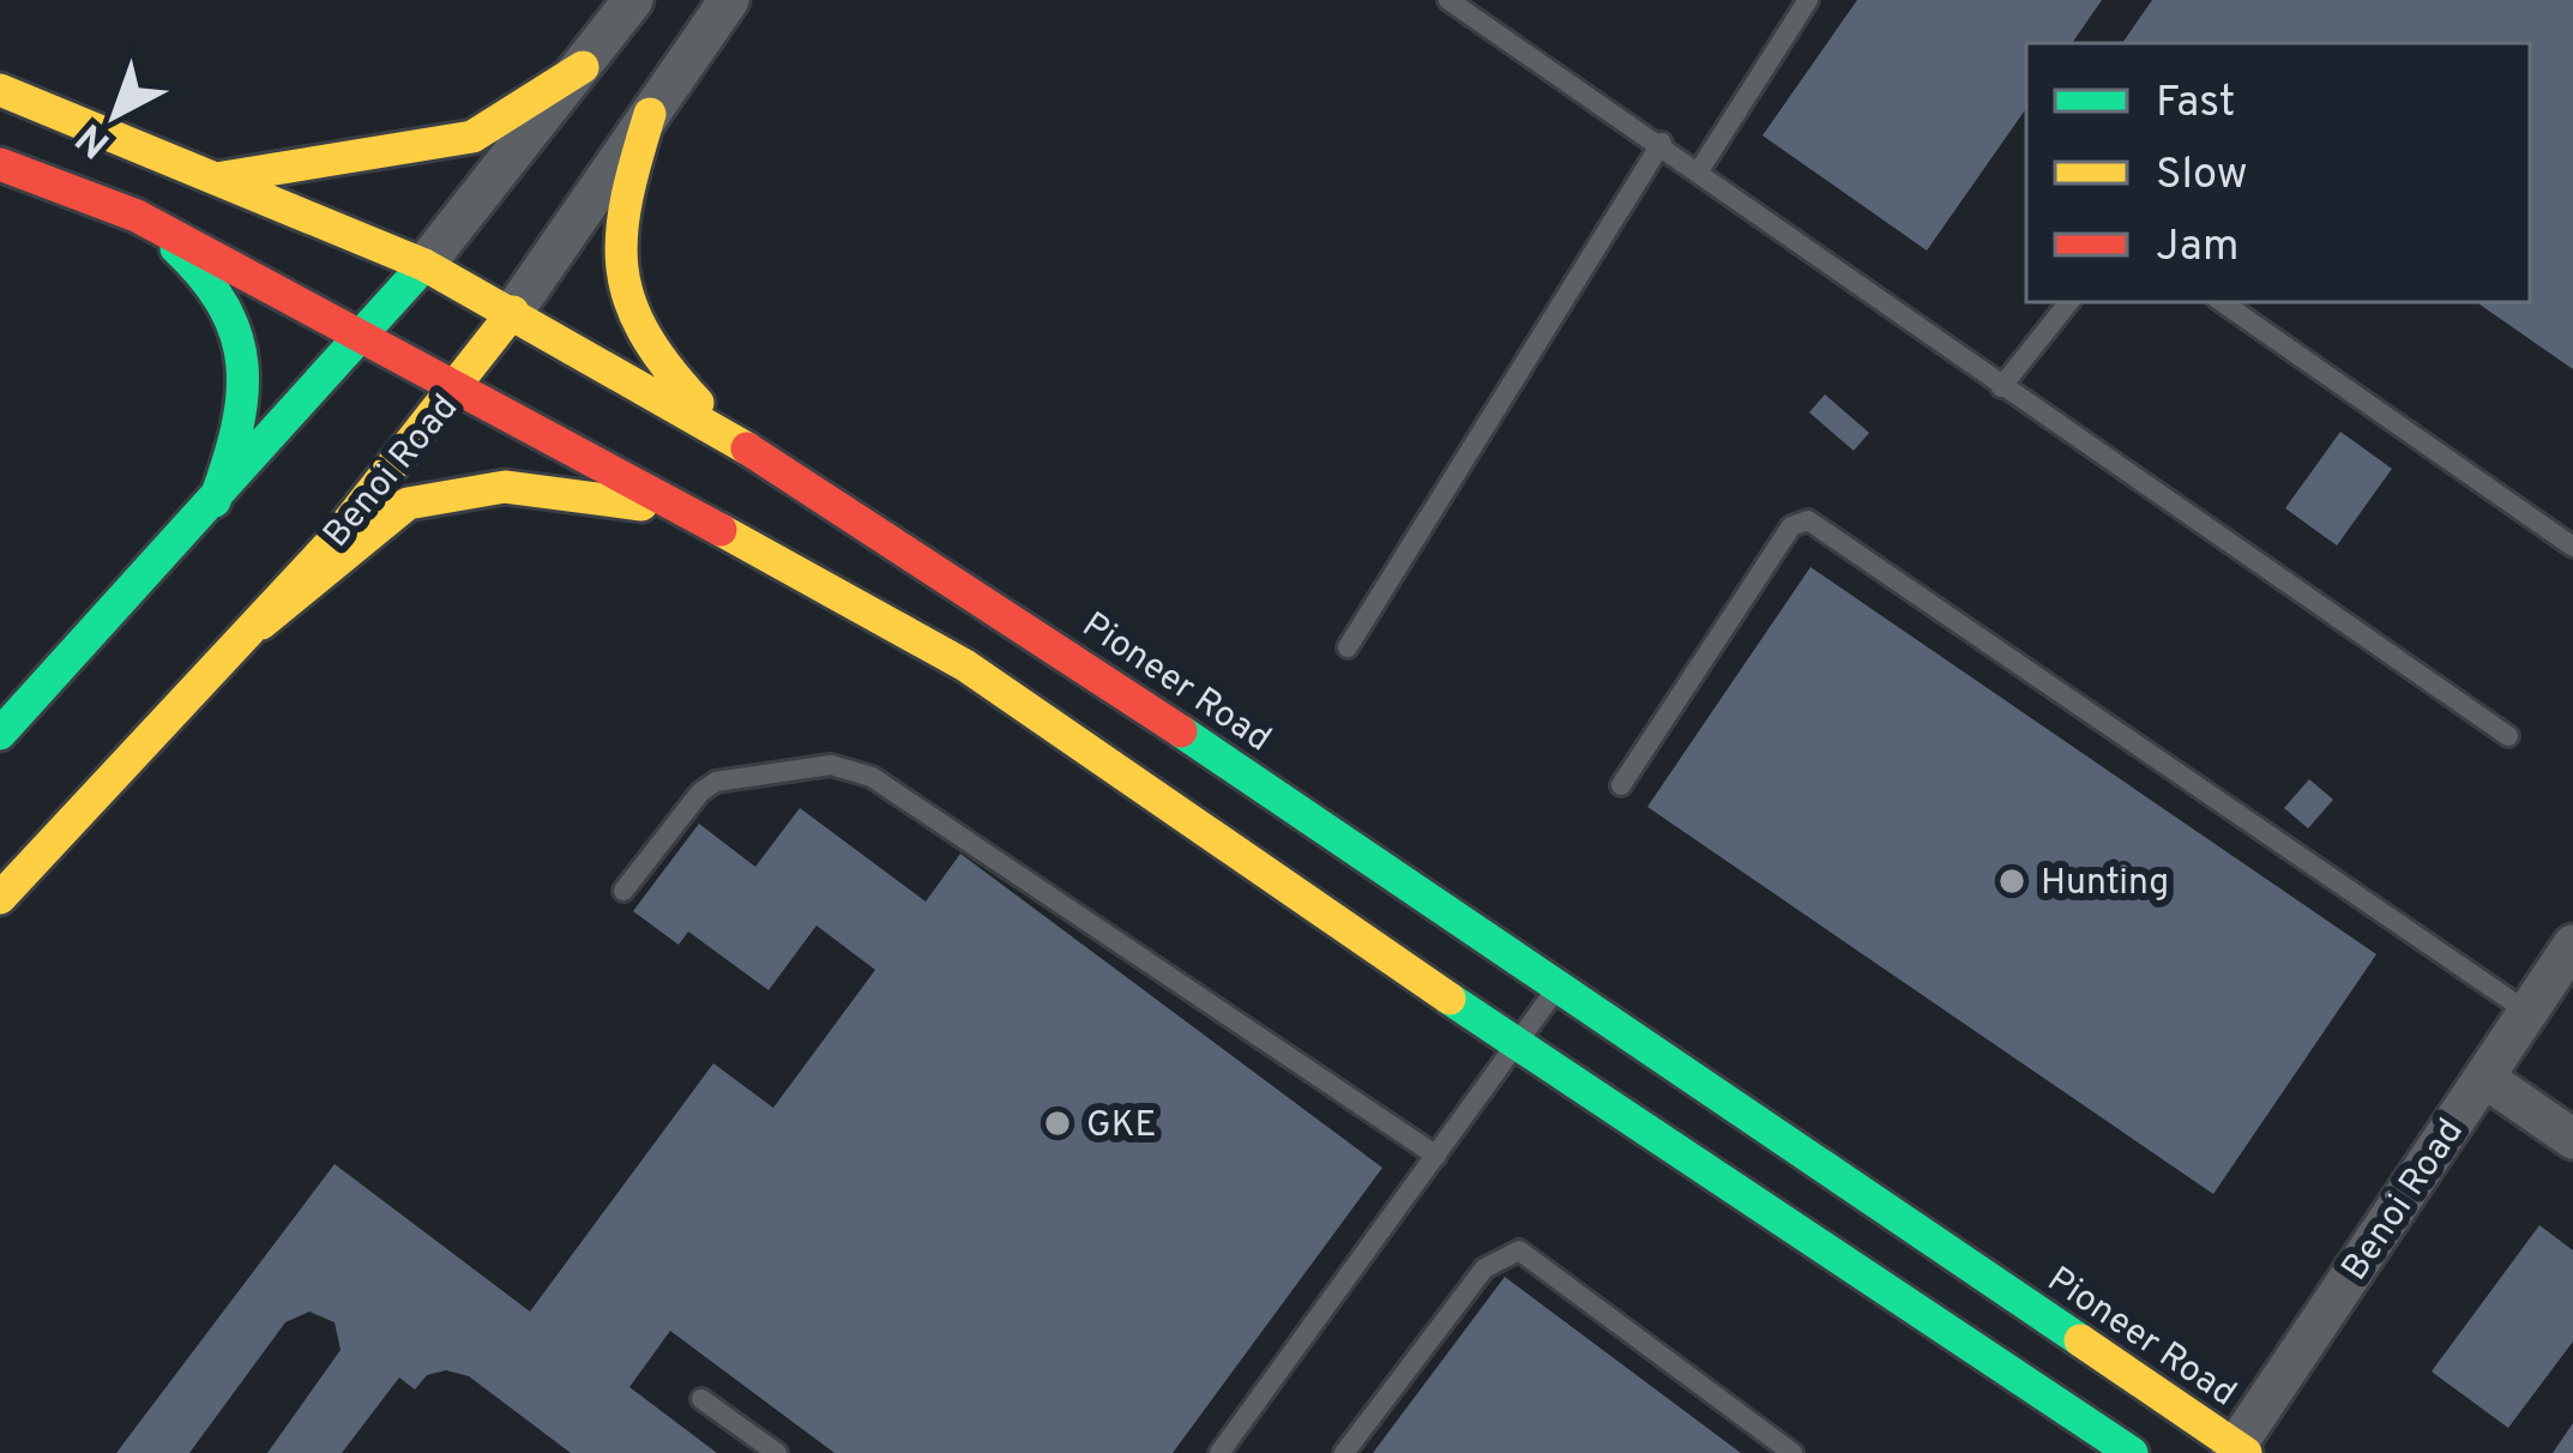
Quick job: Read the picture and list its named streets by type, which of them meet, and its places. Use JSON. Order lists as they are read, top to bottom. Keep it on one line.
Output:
{"streets":{"main road":["Benoi Road","Pioneer Road"]},"crossings":[["Benoi Road","Pioneer Road"]],"places":["Hunting","GKE"],"legend":["Fast","Slow","Jam"],"north":"bottom left"}
